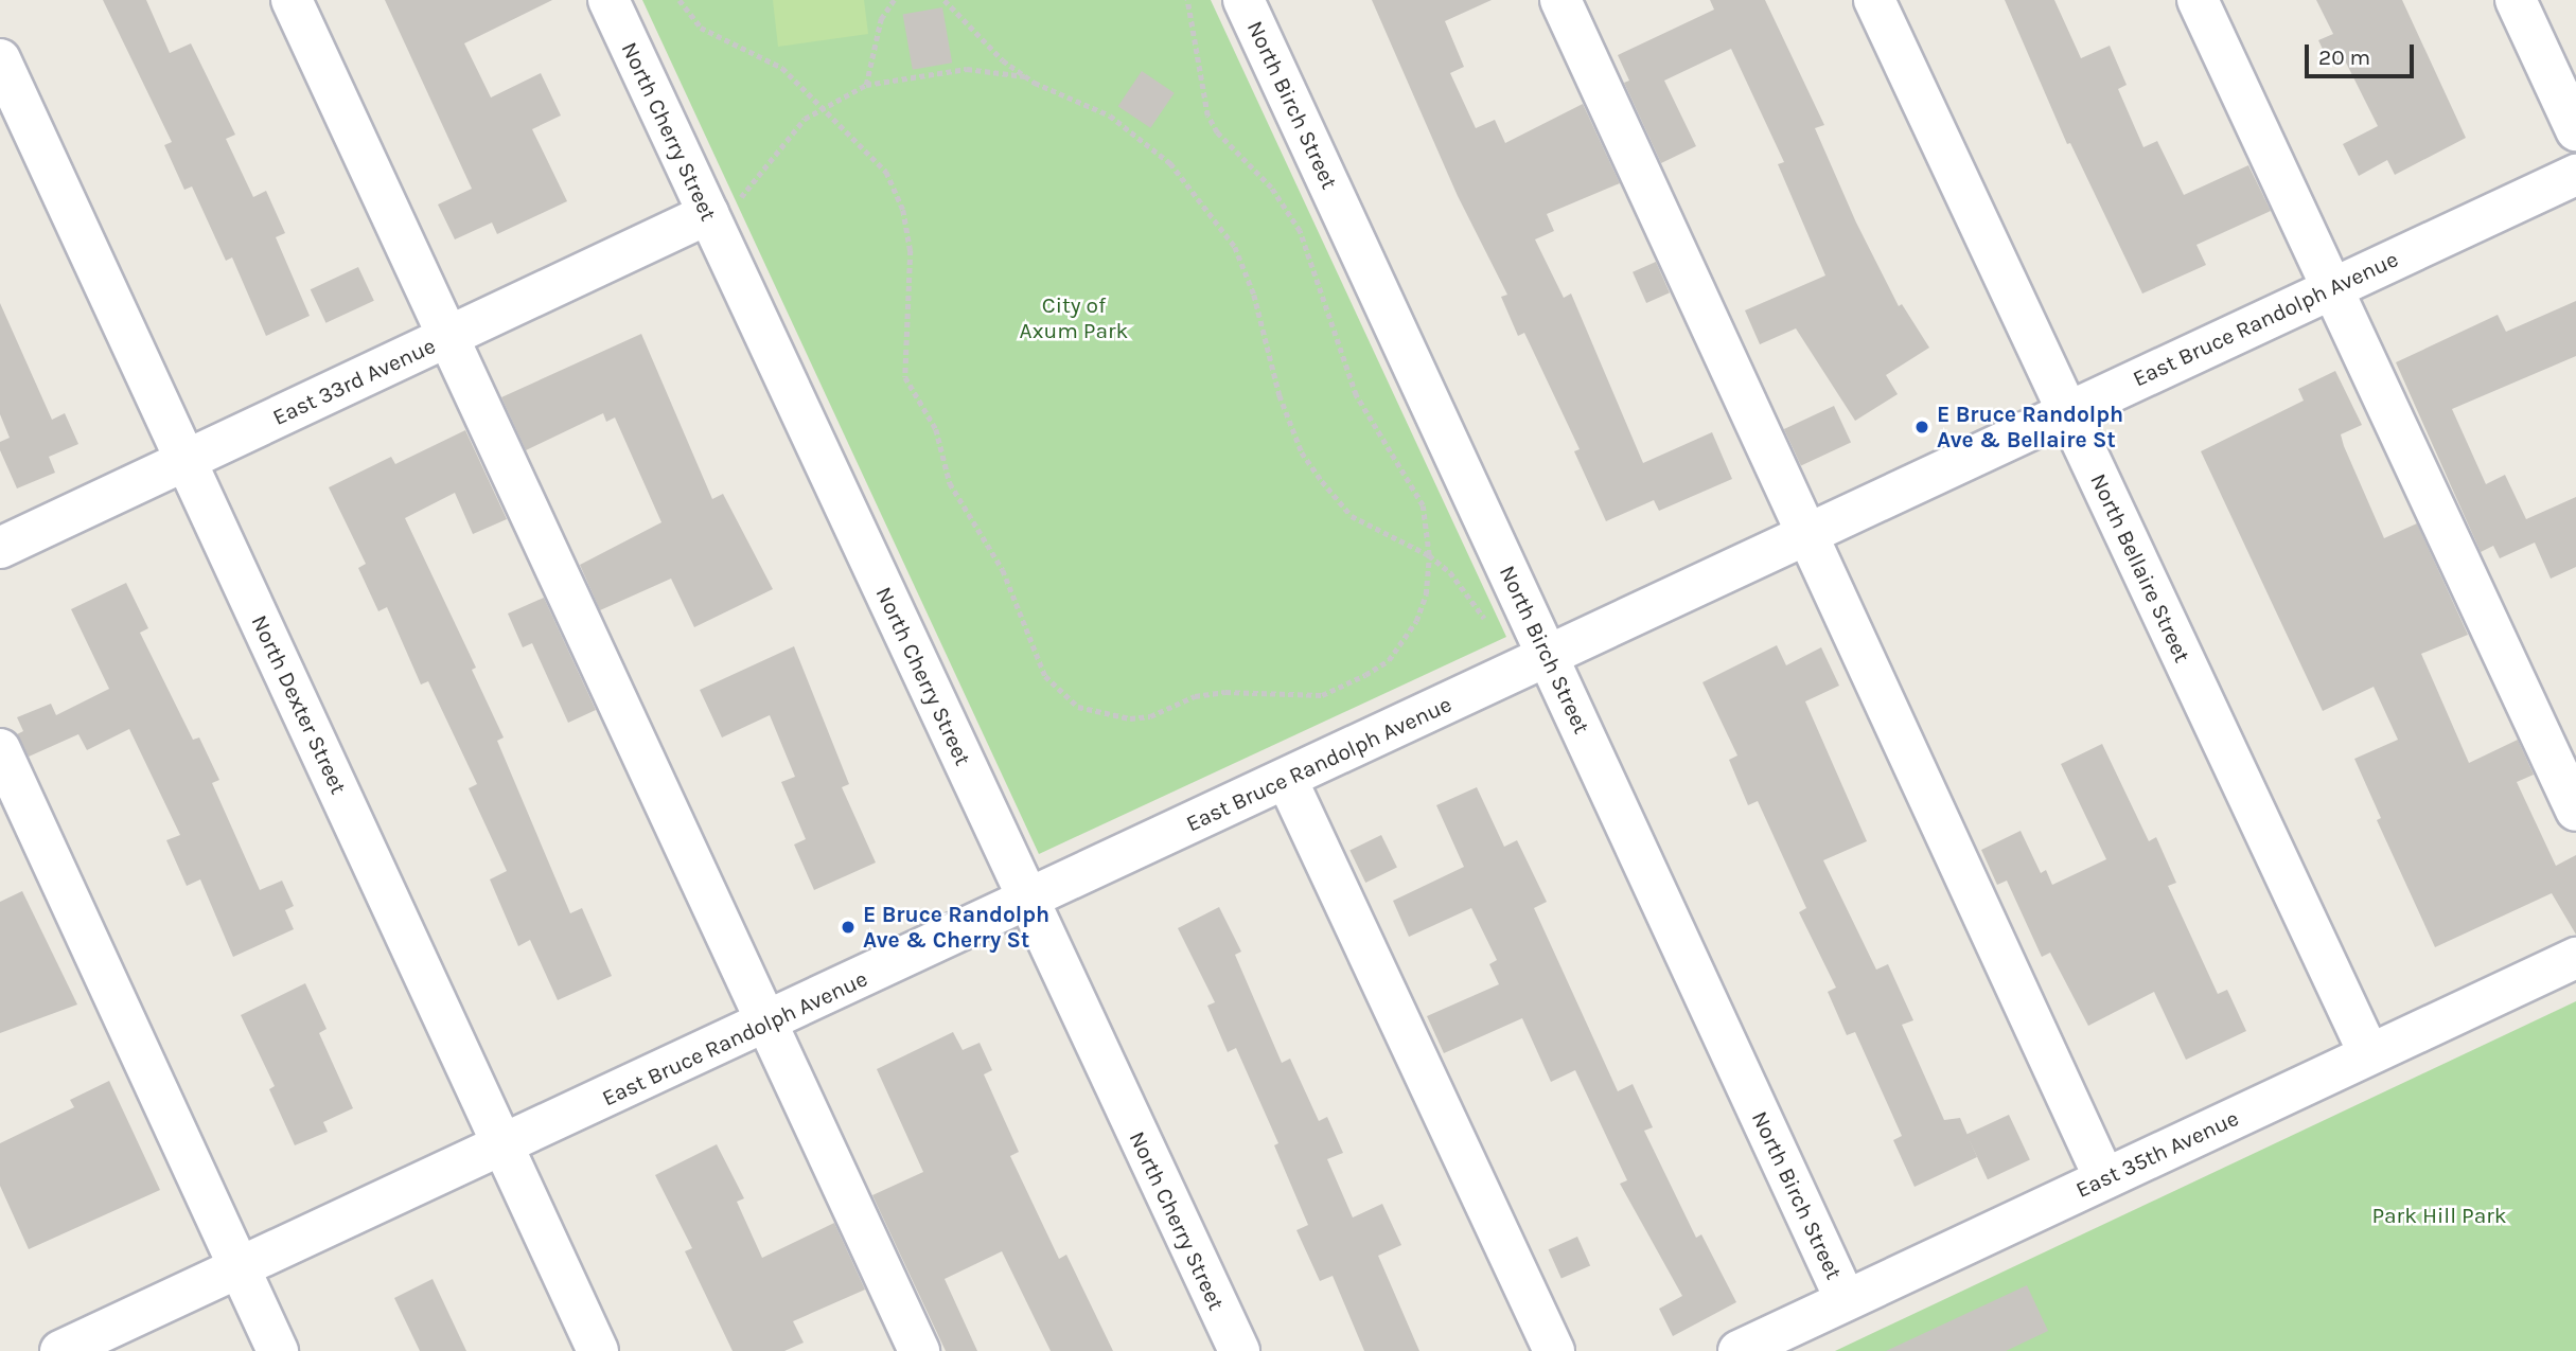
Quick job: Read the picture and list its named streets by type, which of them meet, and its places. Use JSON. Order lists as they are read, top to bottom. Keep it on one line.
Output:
{"streets":{"street":["North Birch Street","North Cherry Street","East Bruce Randolph Avenue","East 33rd Avenue","North Bellaire Street","North Dexter Street","East 35th Avenue"]},"crossings":[["North Birch Street","East Bruce Randolph Avenue"],["North Birch Street","East 35th Avenue"],["North Cherry Street","East Bruce Randolph Avenue"],["North Cherry Street","East 33rd Avenue"],["East Bruce Randolph Avenue","North Bellaire Street"],["East Bruce Randolph Avenue","North Dexter Street"],["East 33rd Avenue","North Dexter Street"],["North Bellaire Street","East 35th Avenue"]],"parks":["City of Axum Park","Park Hill Park"],"places":["E Bruce Randolph Ave & Bellaire St","E Bruce Randolph Ave & Cherry St"],"scale_bar":"20 m"}
